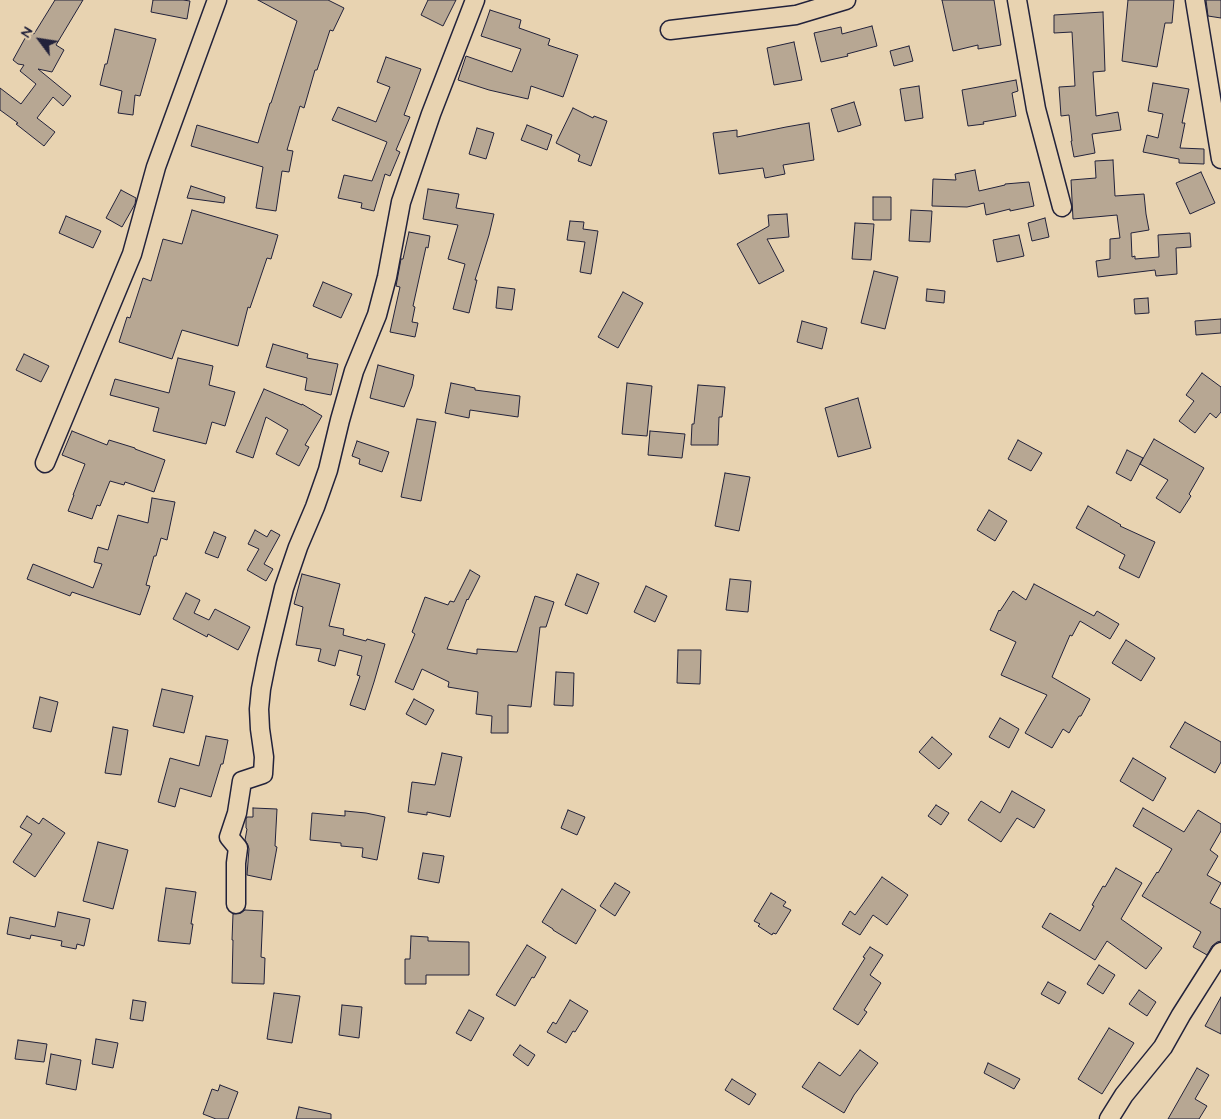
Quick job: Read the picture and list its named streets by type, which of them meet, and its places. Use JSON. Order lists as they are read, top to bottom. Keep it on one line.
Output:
{"north":"top left"}
